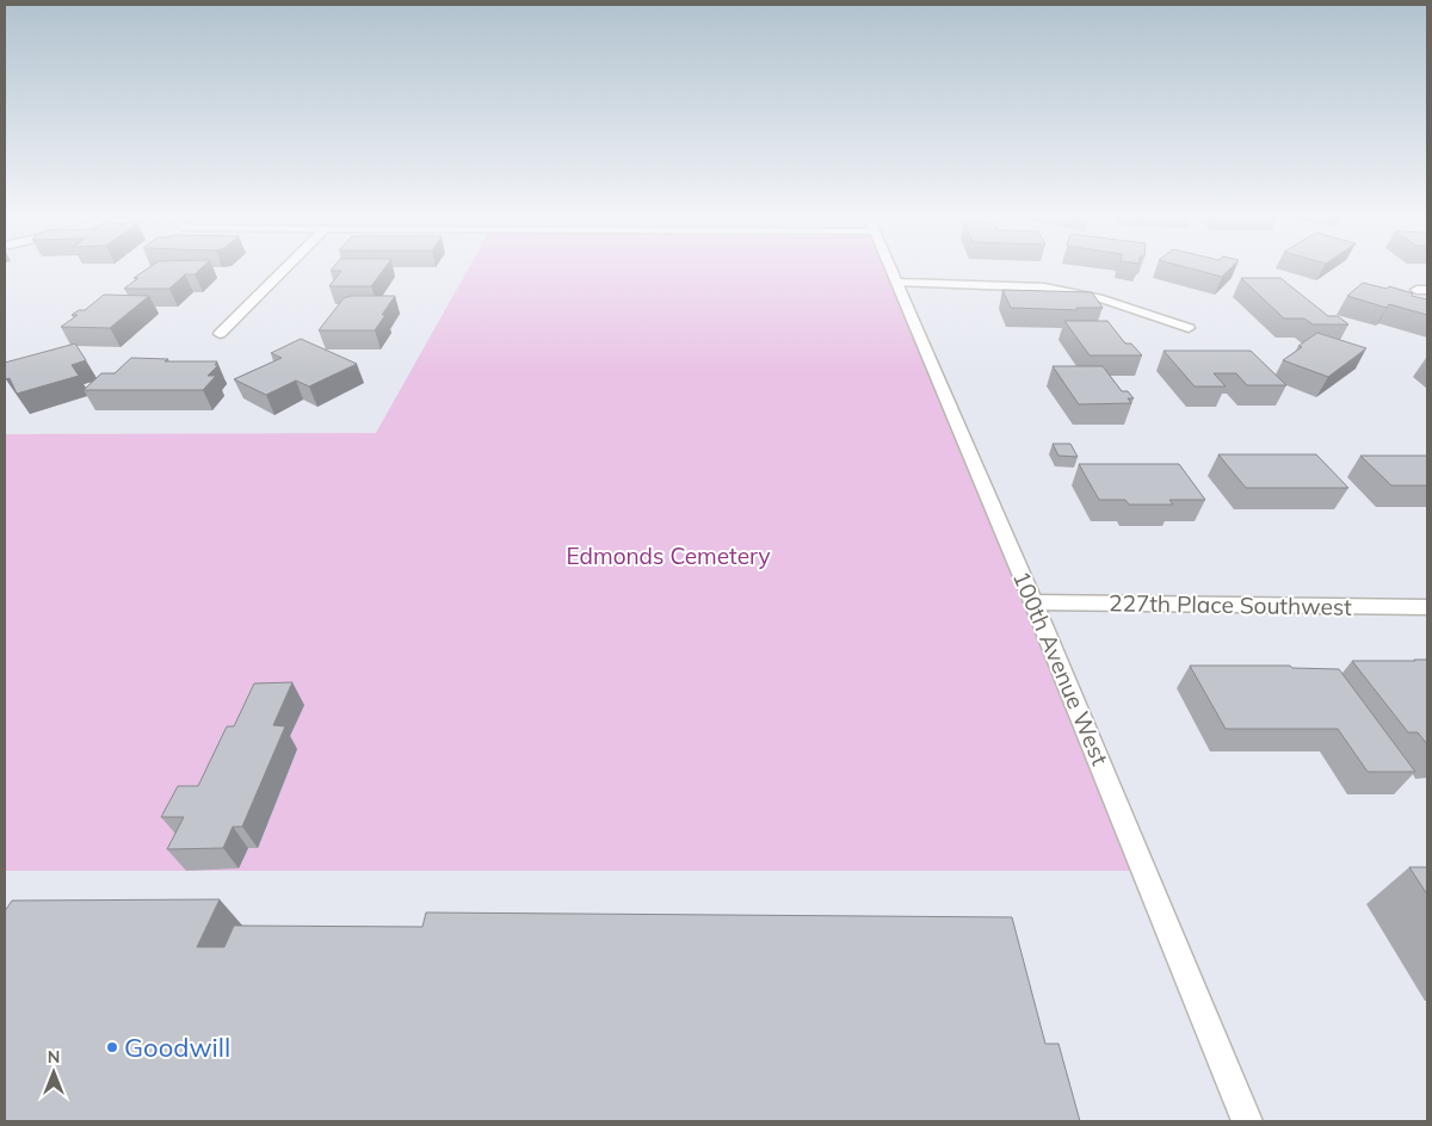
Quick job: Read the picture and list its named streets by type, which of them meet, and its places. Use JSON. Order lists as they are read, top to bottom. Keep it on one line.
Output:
{"streets":{"street":["227th Place Southwest","100th Avenue West"]},"crossings":[["227th Place Southwest","100th Avenue West"]],"parks":["Edmonds Cemetery"],"places":["Goodwill"],"north":"top"}
